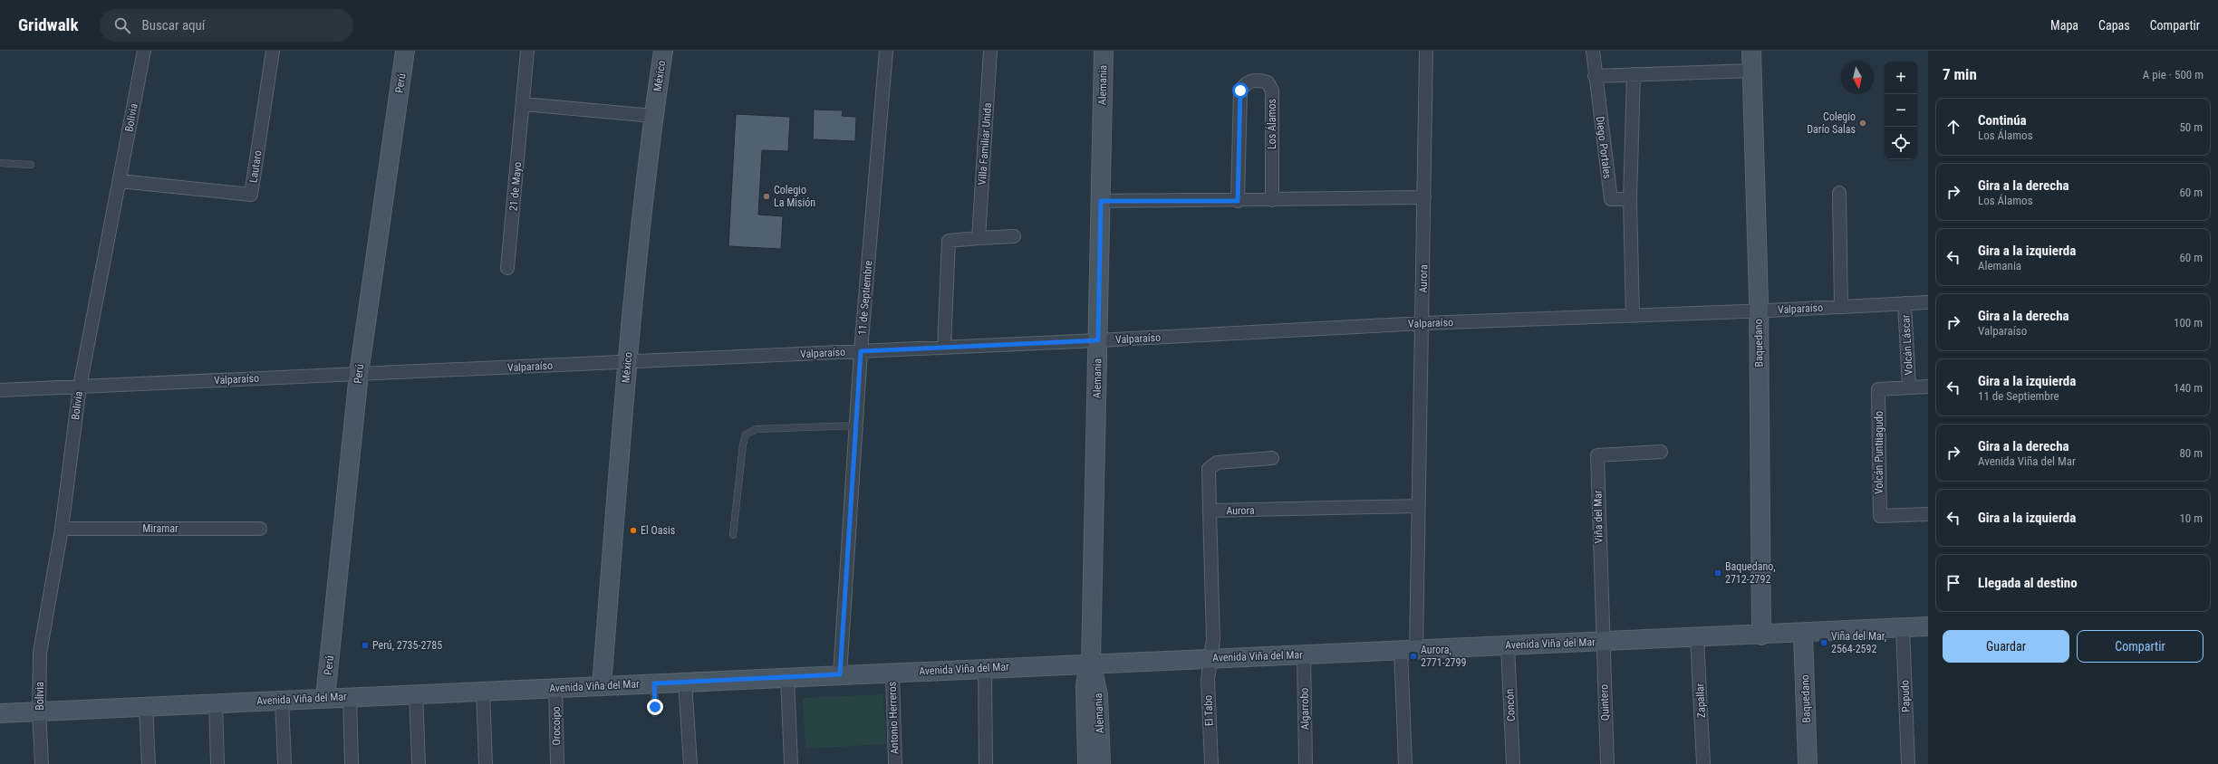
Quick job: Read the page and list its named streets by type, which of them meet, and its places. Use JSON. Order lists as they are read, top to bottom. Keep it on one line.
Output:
{"streets":{"main road":["México","Perú","Alemania","Baquedano","Avenida Viña del Mar"],"street":["Bolivia","Los Álamos","Villa Familiar Unida","Diego Portales","Lautaro","21 de Mayo","Aurora","11 de Septiembre","Valparaíso","Volcán Láscar","Volcán Puntiiagudo","Viña del Mar","Miramar","Papudo","Zapallar","Quintero","Concón","Algarrobo","El Tabo","Antonio Herreros","Orocoipo"]},"crossings":[["México","Valparaíso"],["México","Avenida Viña del Mar"],["Perú","Valparaíso"],["Perú","Avenida Viña del Mar"],["Alemania","Valparaíso"],["Alemania","Avenida Viña del Mar"],["Bolivia","Lautaro"],["Bolivia","Valparaíso"],["Bolivia","Miramar"],["Bolivia","Avenida Viña del Mar"],["Aurora","Valparaíso"],["Aurora","Avenida Viña del Mar"],["Aurora","El Tabo"],["11 de Septiembre","Valparaíso"],["11 de Septiembre","Avenida Viña del Mar"],["Valparaíso","Baquedano"],["Valparaíso","Volcán Láscar"],["Baquedano","Avenida Viña del Mar"],["Volcán Láscar","Volcán Puntiiagudo"],["Viña del Mar","Avenida Viña del Mar"],["Viña del Mar","Quintero"],["Avenida Viña del Mar","Papudo"],["Avenida Viña del Mar","Zapallar"],["Avenida Viña del Mar","Quintero"],["Avenida Viña del Mar","Concón"],["Avenida Viña del Mar","Algarrobo"],["Avenida Viña del Mar","El Tabo"],["Avenida Viña del Mar","Antonio Herreros"],["Avenida Viña del Mar","Orocoipo"]],"places":{"other":["Colegio Darío Salas","Colegio La Misión","El Oasis"],"transit":["Baquedano, 2712-2792","Viña del Mar, 2564-2592","Perú, 2735-2785","Aurora, 2771-2799"]},"north":"bottom","page":{"header":"Gridwalk","search":"Buscar aquí","nav":["Mapa","Capas","Compartir"],"heading":["7 min","A pie · 500 m"],"map_buttons":["+","−"],"list":[["Continúa","Los Álamos","50 m"],["Gira a la derecha","Los Álamos","60 m"],["Gira a la izquierda","Alemania","60 m"],["Gira a la derecha","Valparaíso","100 m"],["Gira a la izquierda","11 de Septiembre","140 m"],["Gira a la derecha","Avenida Viña del Mar","80 m"],["Gira a la izquierda","10 m"],"Llegada al destino"],"buttons":["Guardar","Compartir"]}}
